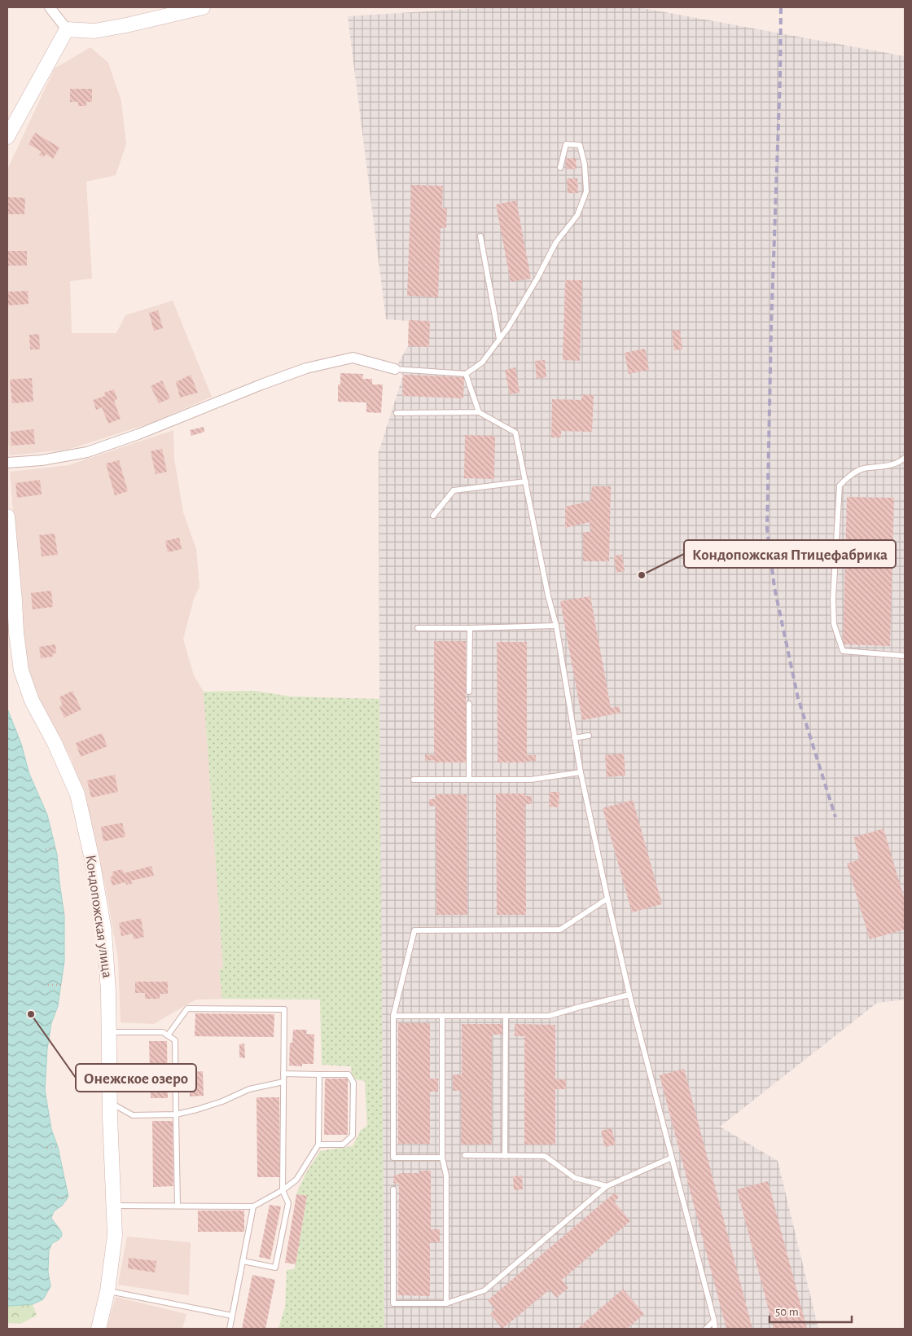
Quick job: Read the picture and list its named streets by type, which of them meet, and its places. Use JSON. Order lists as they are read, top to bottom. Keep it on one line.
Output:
{"streets":{"street":["Кондопожская улица"]},"places":["Кондопожская Птицефабрика","Онежское озеро"],"scale_bar":"50 m"}
